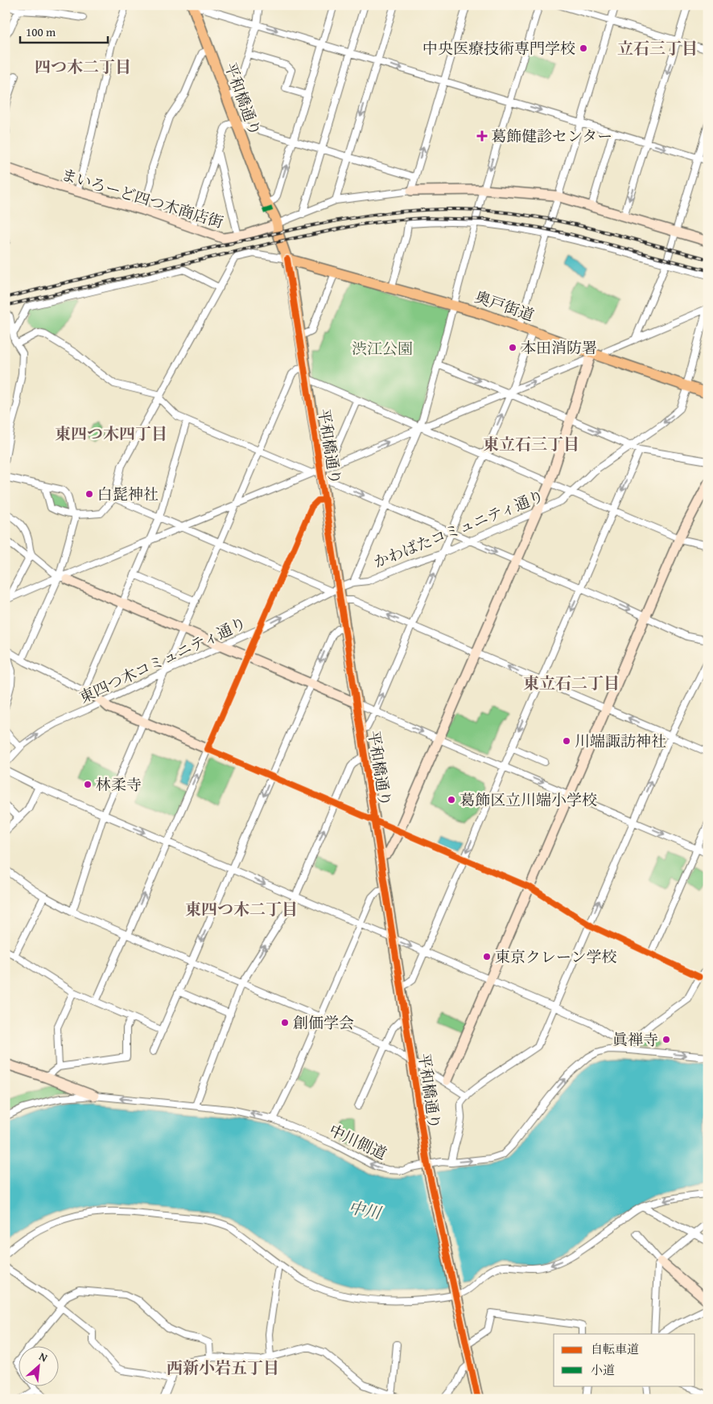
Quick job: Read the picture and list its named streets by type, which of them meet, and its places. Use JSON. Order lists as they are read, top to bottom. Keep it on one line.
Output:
{"streets":{"main road":["平和橋通り","奥戸街道"],"street":["まいろーど四つ木商店街","かわばたコミュニティ通り","東四つ木コミュニティ通り","中川側道"]},"crossings":[["平和橋通り","まいろーど四つ木商店街"],["平和橋通り","奥戸街道"],["平和橋通り","かわばたコミュニティ通り"],["平和橋通り","東四つ木コミュニティ通り"],["平和橋通り","中川側道"],["奥戸街道","かわばたコミュニティ通り"],["かわばたコミュニティ通り","東四つ木コミュニティ通り"]],"one_way":["東四つ木コミュニティ通り"],"districts":["立石三丁目","四つ木二丁目","東四つ木四丁目","東立石三丁目","東立石二丁目","東四つ木二丁目","西新小岩五丁目"],"water":["中川"],"parks":["渋江公園"],"places":{"other":["中央医療技術専門学校","本田消防署","白髭神社","川端諏訪神社","林柔寺","葛飾区立川端小学校","東京クレーン学校","創価学会","眞禅寺"],"health":["葛飾健診センター"]},"legend":["自転車道","小道"],"scale_bar":"100 m","north":"top right"}
